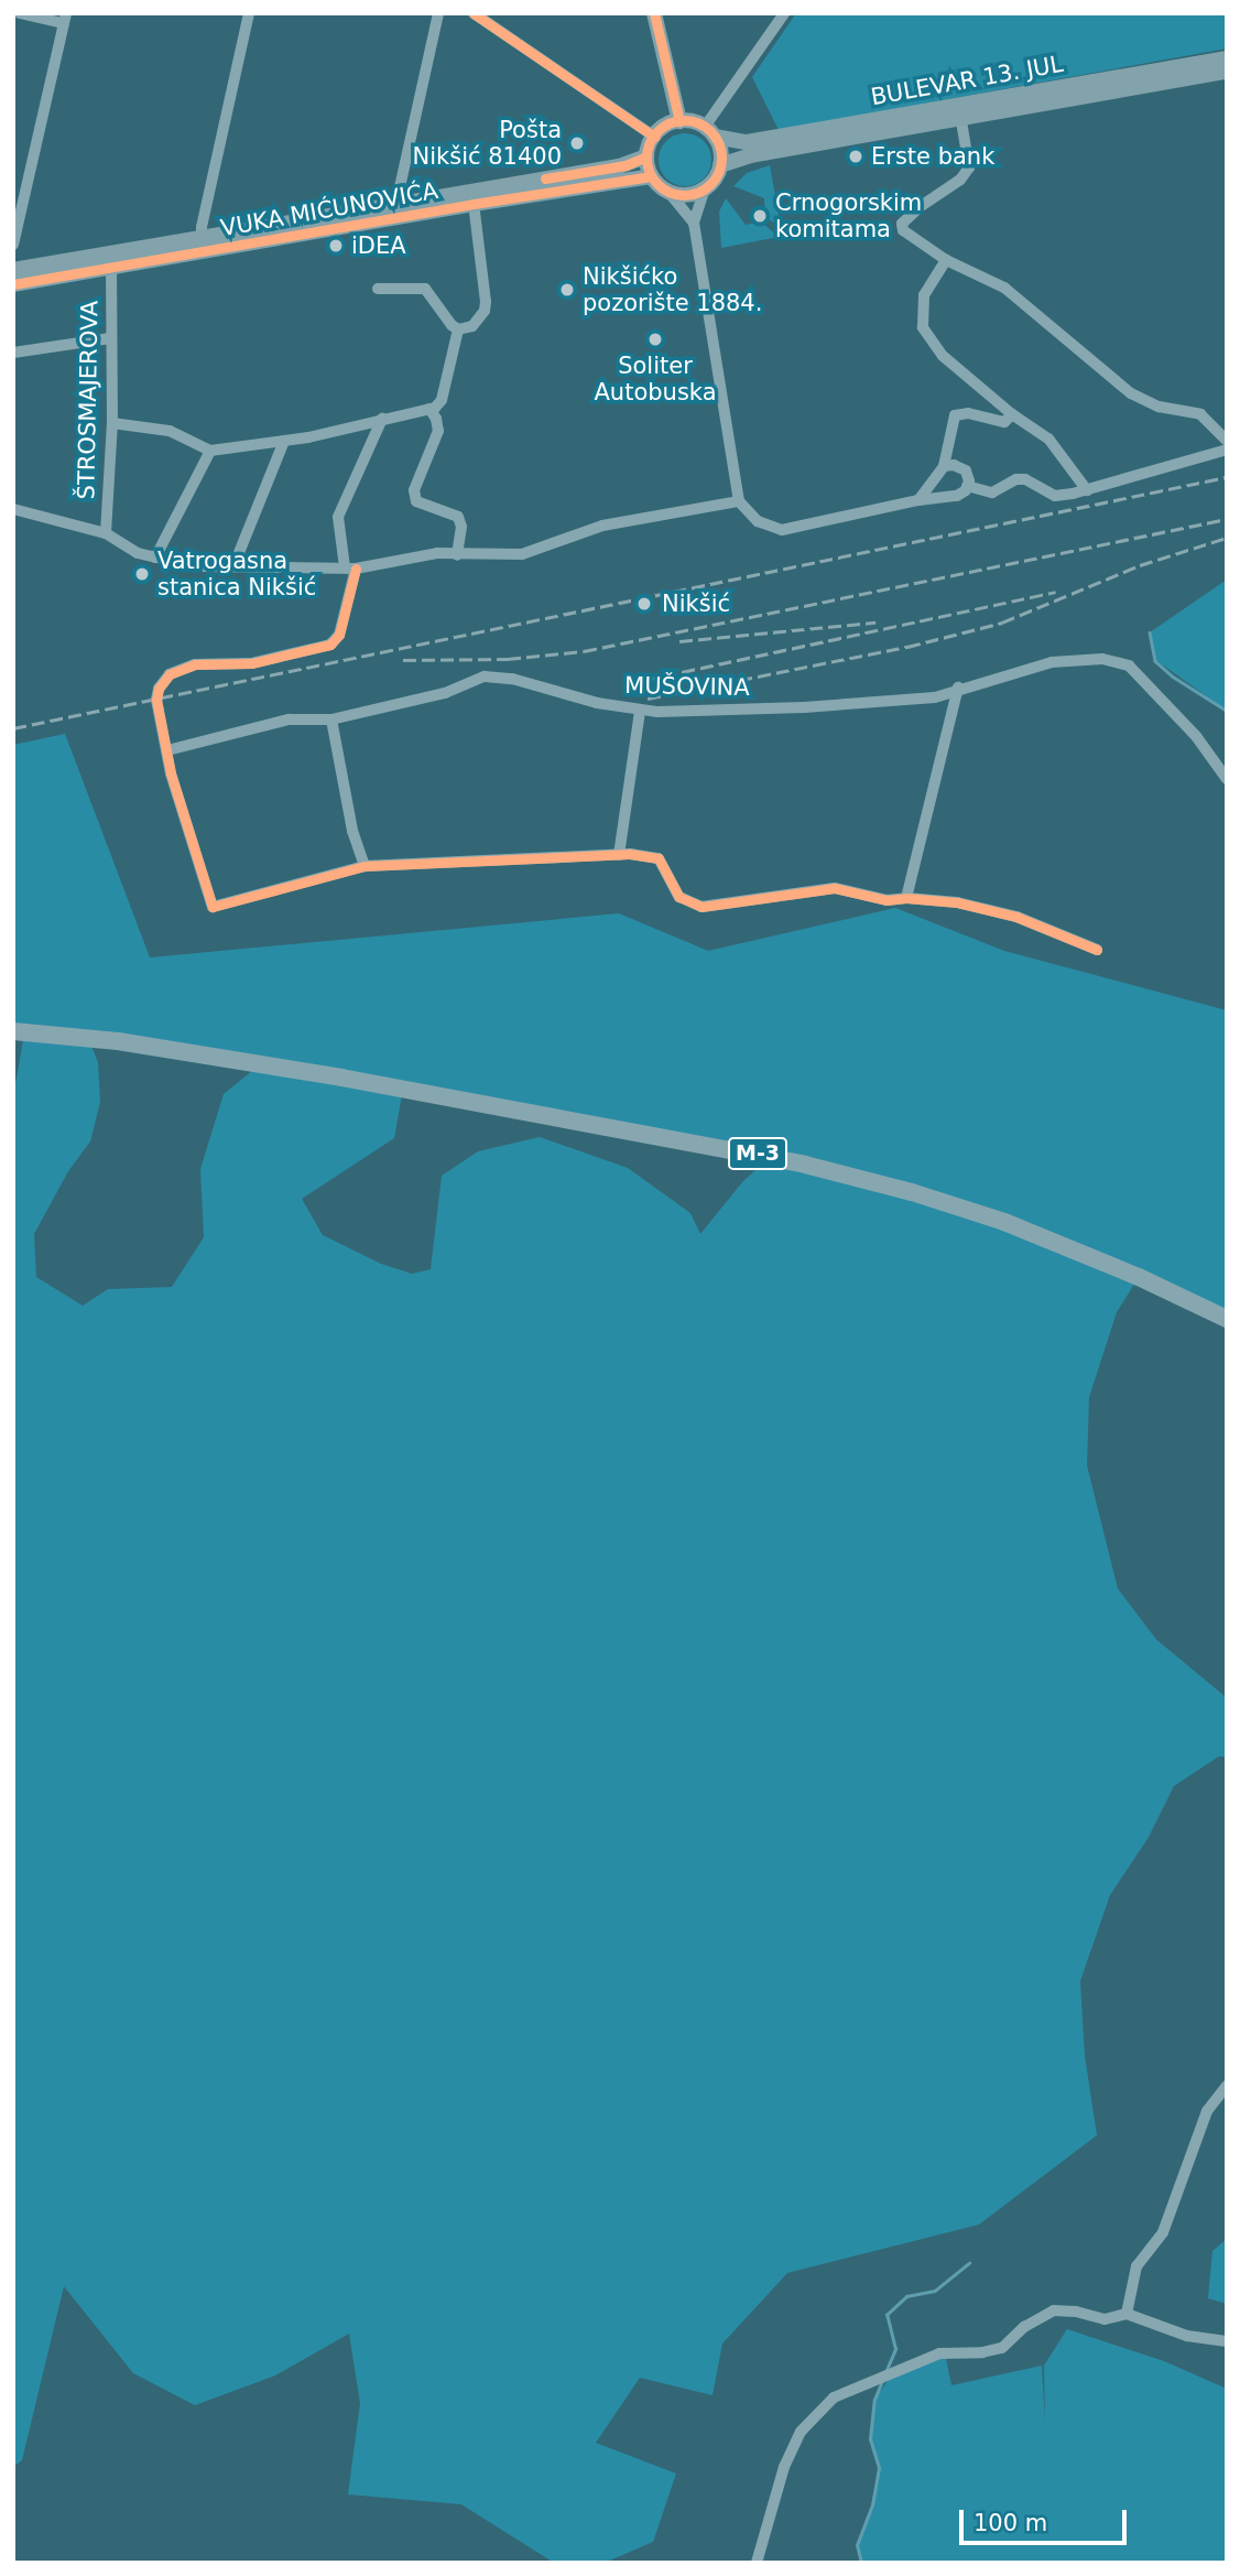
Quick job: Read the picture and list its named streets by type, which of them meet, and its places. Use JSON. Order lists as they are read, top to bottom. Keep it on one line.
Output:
{"streets":{"main road":["BULEVAR 13. JUL","VUKA MIĆUNOVIĆA","M-3"],"street":["ŠTROSMAJEROVA","MUŠOVINA"]},"crossings":[["BULEVAR 13. JUL","VUKA MIĆUNOVIĆA"],["VUKA MIĆUNOVIĆA","ŠTROSMAJEROVA"]],"places":["Pošta Nikšić 81400","Erste bank","Crnogorskim komitama","iDEA","Nikšićko pozorište 1884.","Soliter Autobuska","Vatrogasna stanica Nikšić","Nikšić"],"scale_bar":"100 m"}
